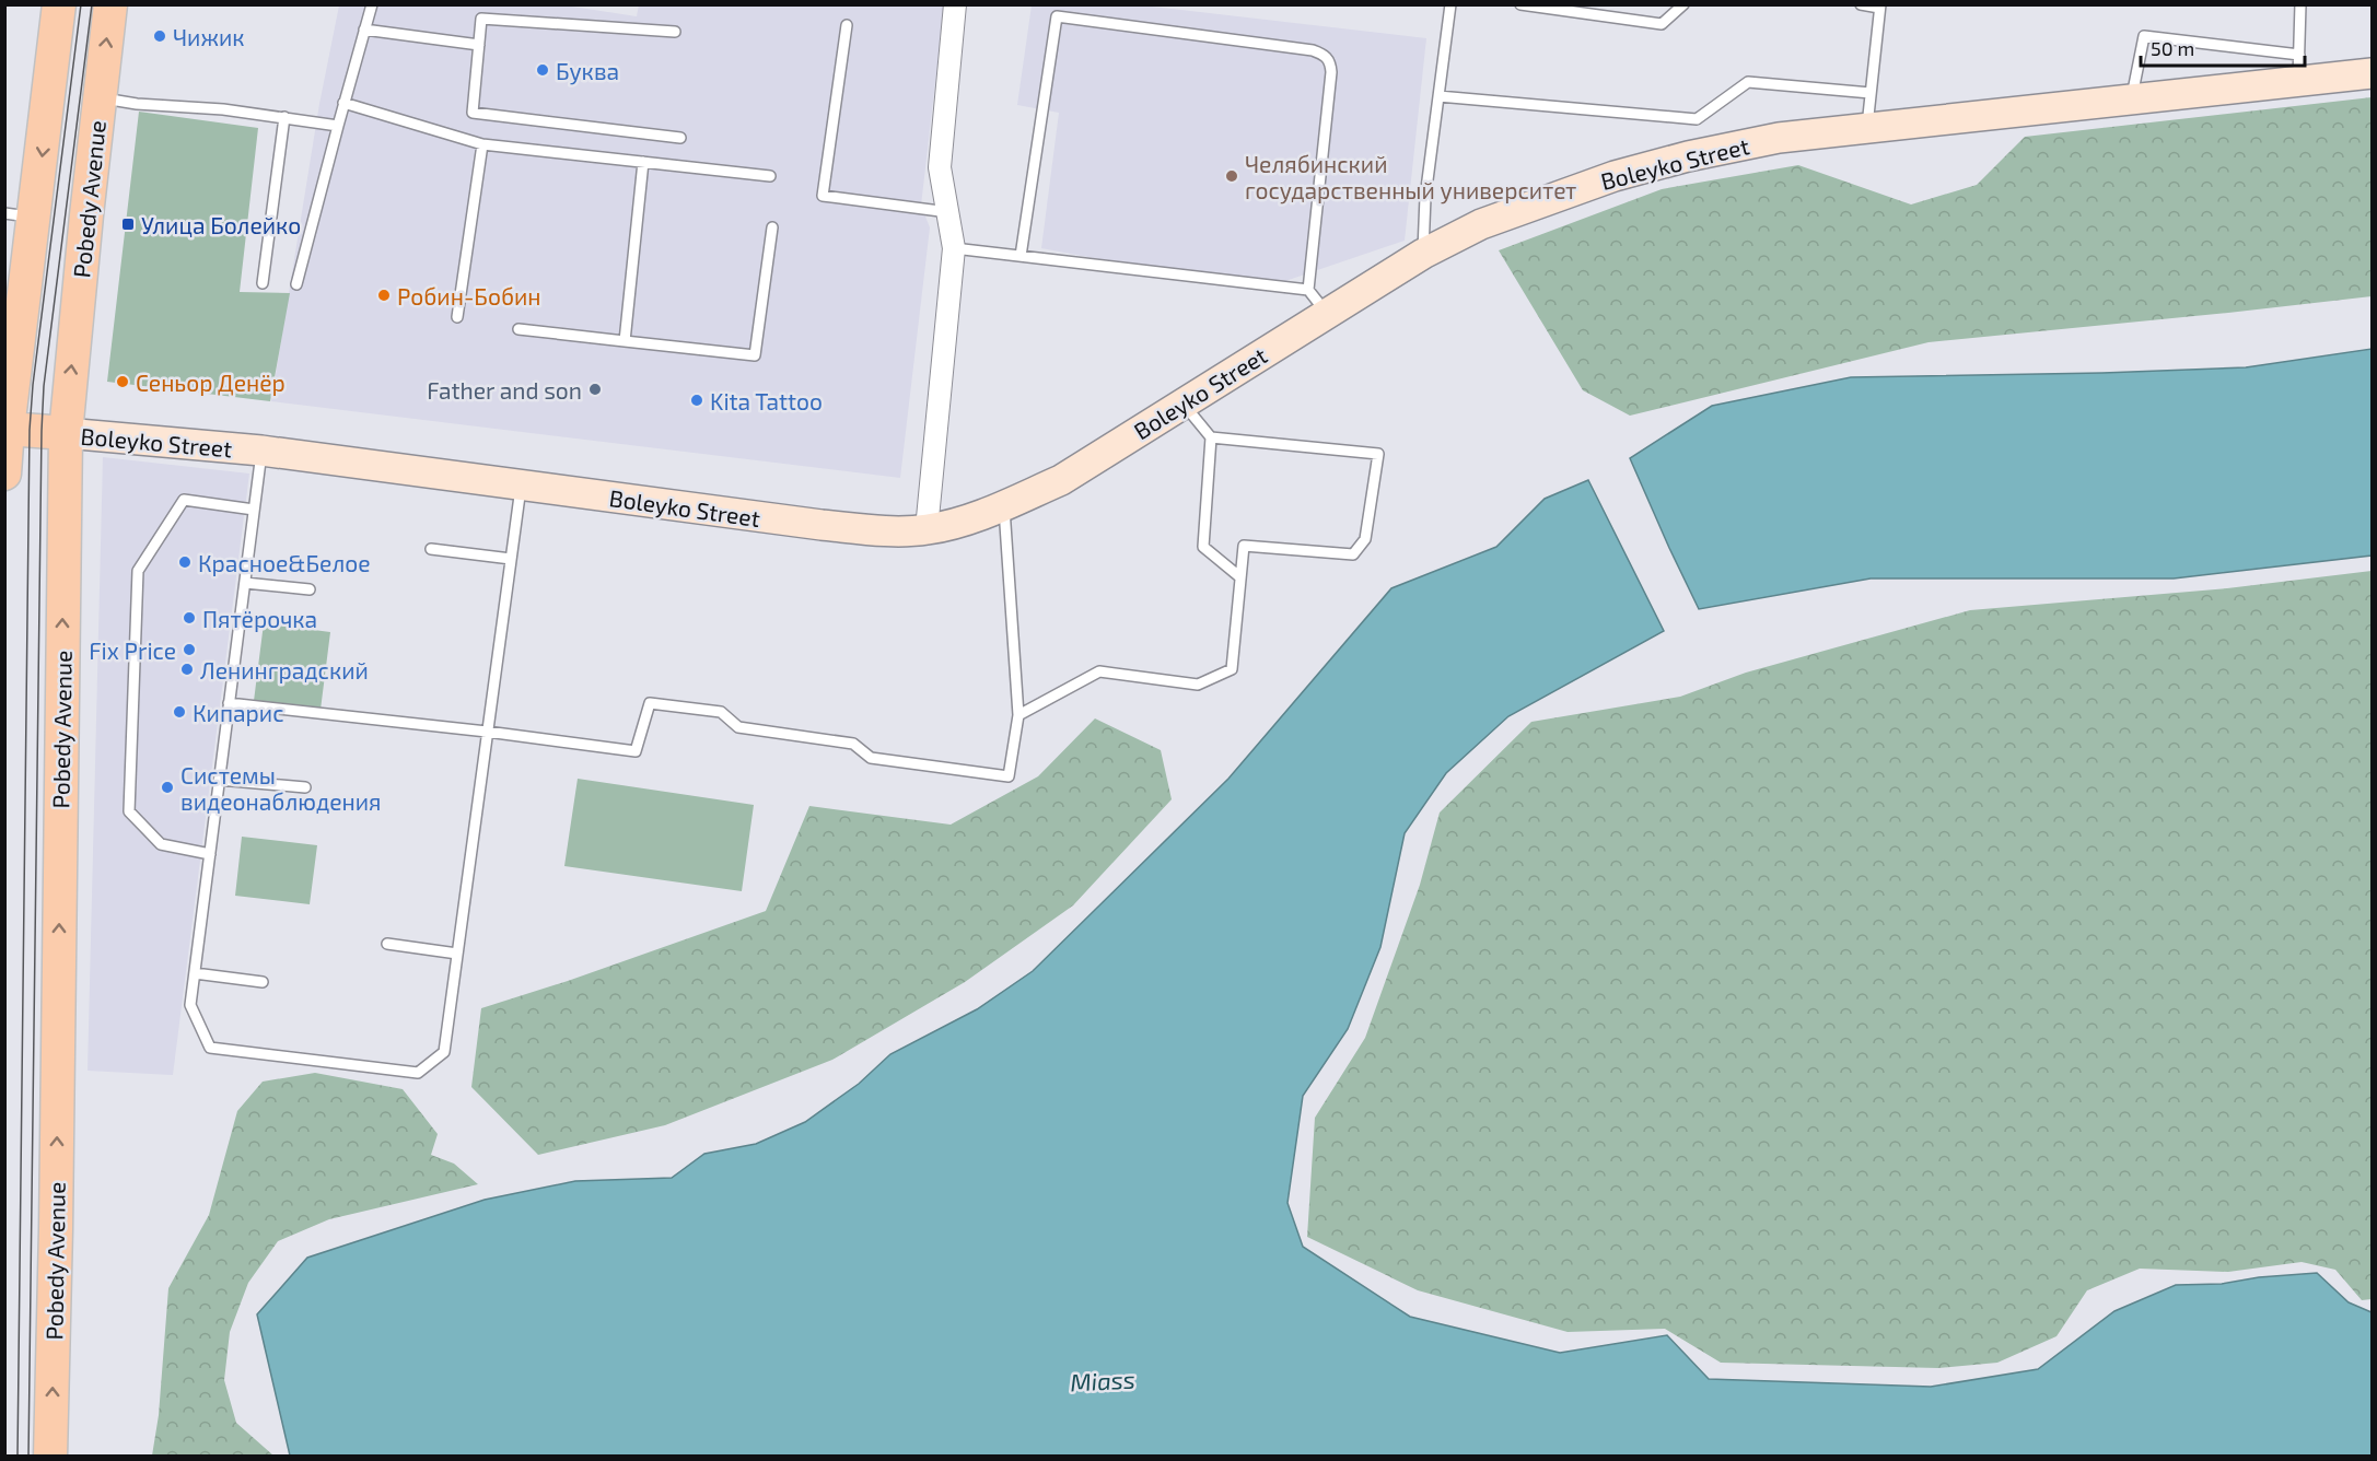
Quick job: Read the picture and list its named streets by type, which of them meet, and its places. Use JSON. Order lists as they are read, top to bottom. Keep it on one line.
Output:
{"streets":{"main road":["Boleyko Street","Pobedy Avenue"]},"crossings":[["Boleyko Street","Pobedy Avenue"]],"water":["Miass"],"places":{"other":["Чижик","Буква","Челябинский государственный университет","Робин-Бобин","Сеньор Денёр","Father and son","Kita Tattoo","Красное&Белое","Пятёрочка","Fix Price","Ленинградский","Кипарис","Системы видеонаблюдения"],"transit":["Улица Болейко"]},"scale_bar":"50 m"}
